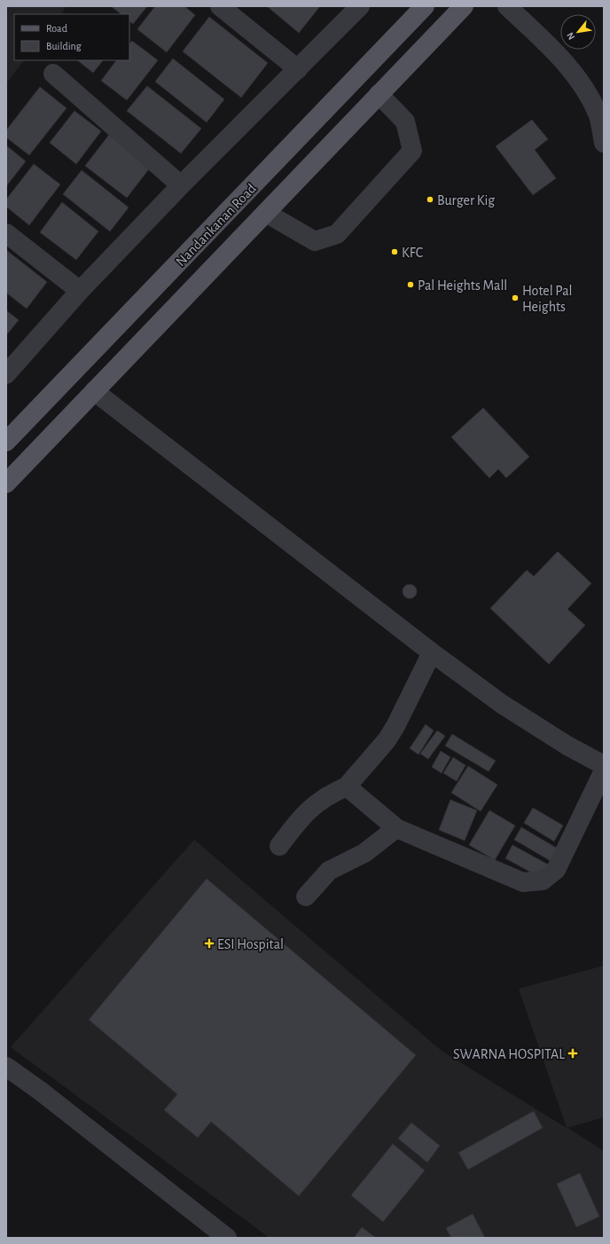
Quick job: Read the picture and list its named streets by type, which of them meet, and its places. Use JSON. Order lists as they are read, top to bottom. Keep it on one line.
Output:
{"streets":{"main road":["Nandankanan Road"]},"places":{"other":["Burger Kig","KFC","Pal Heights Mall","Hotel Pal Heights"],"health":["ESI Hospital","SWARNA HOSPITAL"]},"legend":["Road","Building"],"north":"bottom left"}
